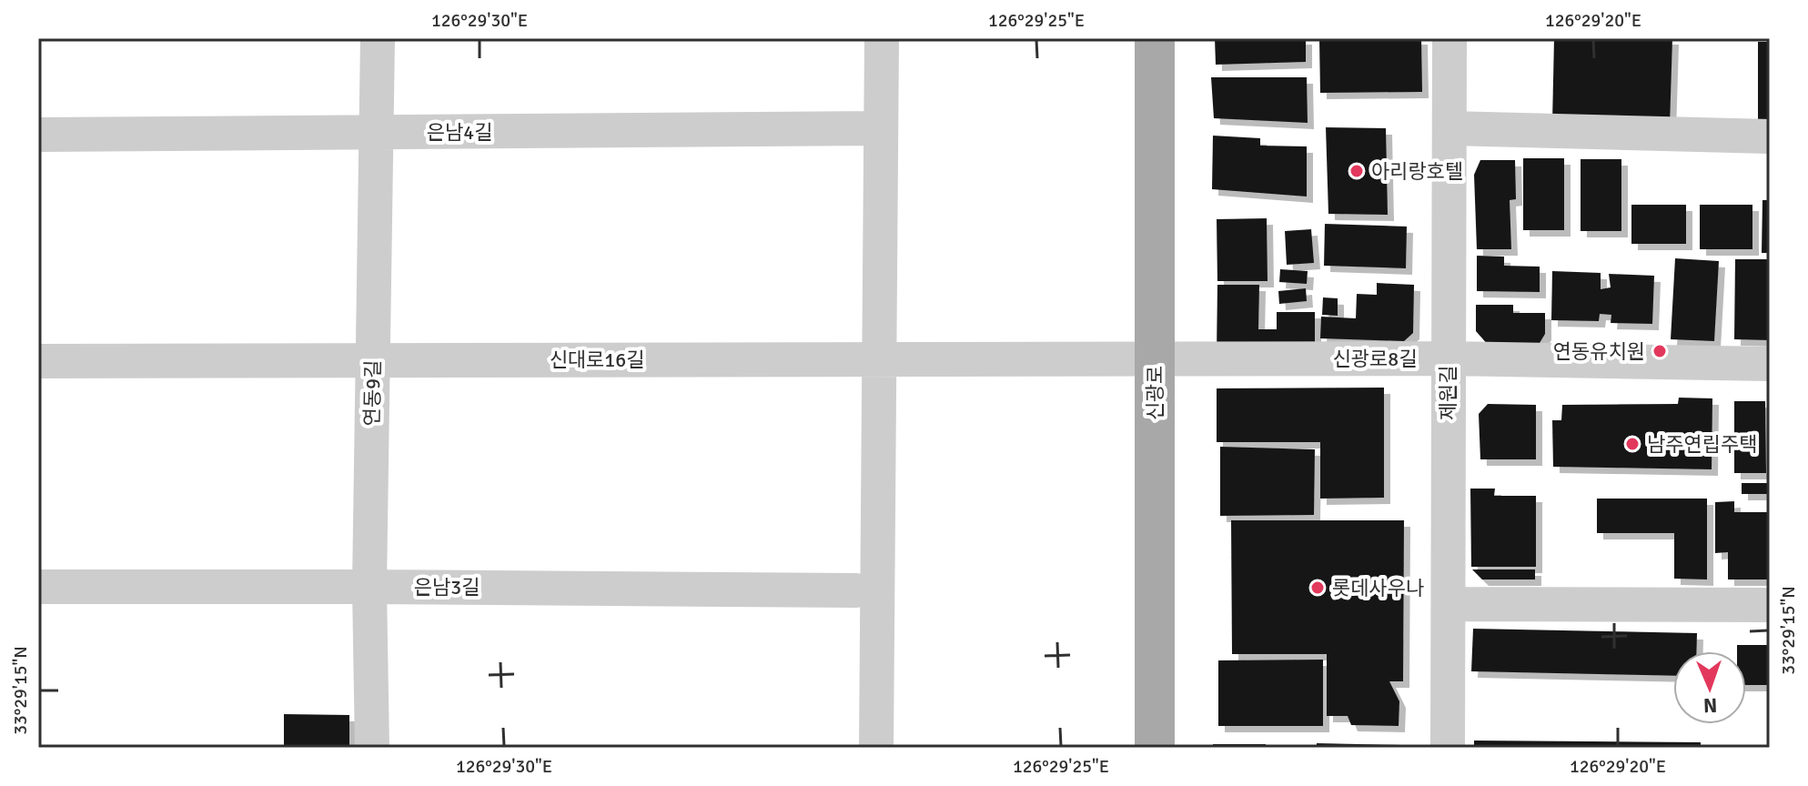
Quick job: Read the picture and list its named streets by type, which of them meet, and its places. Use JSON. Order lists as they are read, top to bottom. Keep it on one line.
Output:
{"streets":{"main road":["신광로"],"street":["은남4길","신광로8길","신대로16길","연동9길","제원길","은남3길"]},"crossings":[["은남4길","연동9길"],["신광로8길","신대로16길"],["신광로8길","신광로"],["신광로8길","제원길"],["신대로16길","연동9길"],["신대로16길","신광로"],["연동9길","은남3길"]],"places":["아리랑호텔","연동유치원","남주연립주택","롯데사우나"],"north":"bottom","coordinates":["126°29'30\"E","126°29'25\"E","126°29'20\"E","33°29'15\"N"]}
